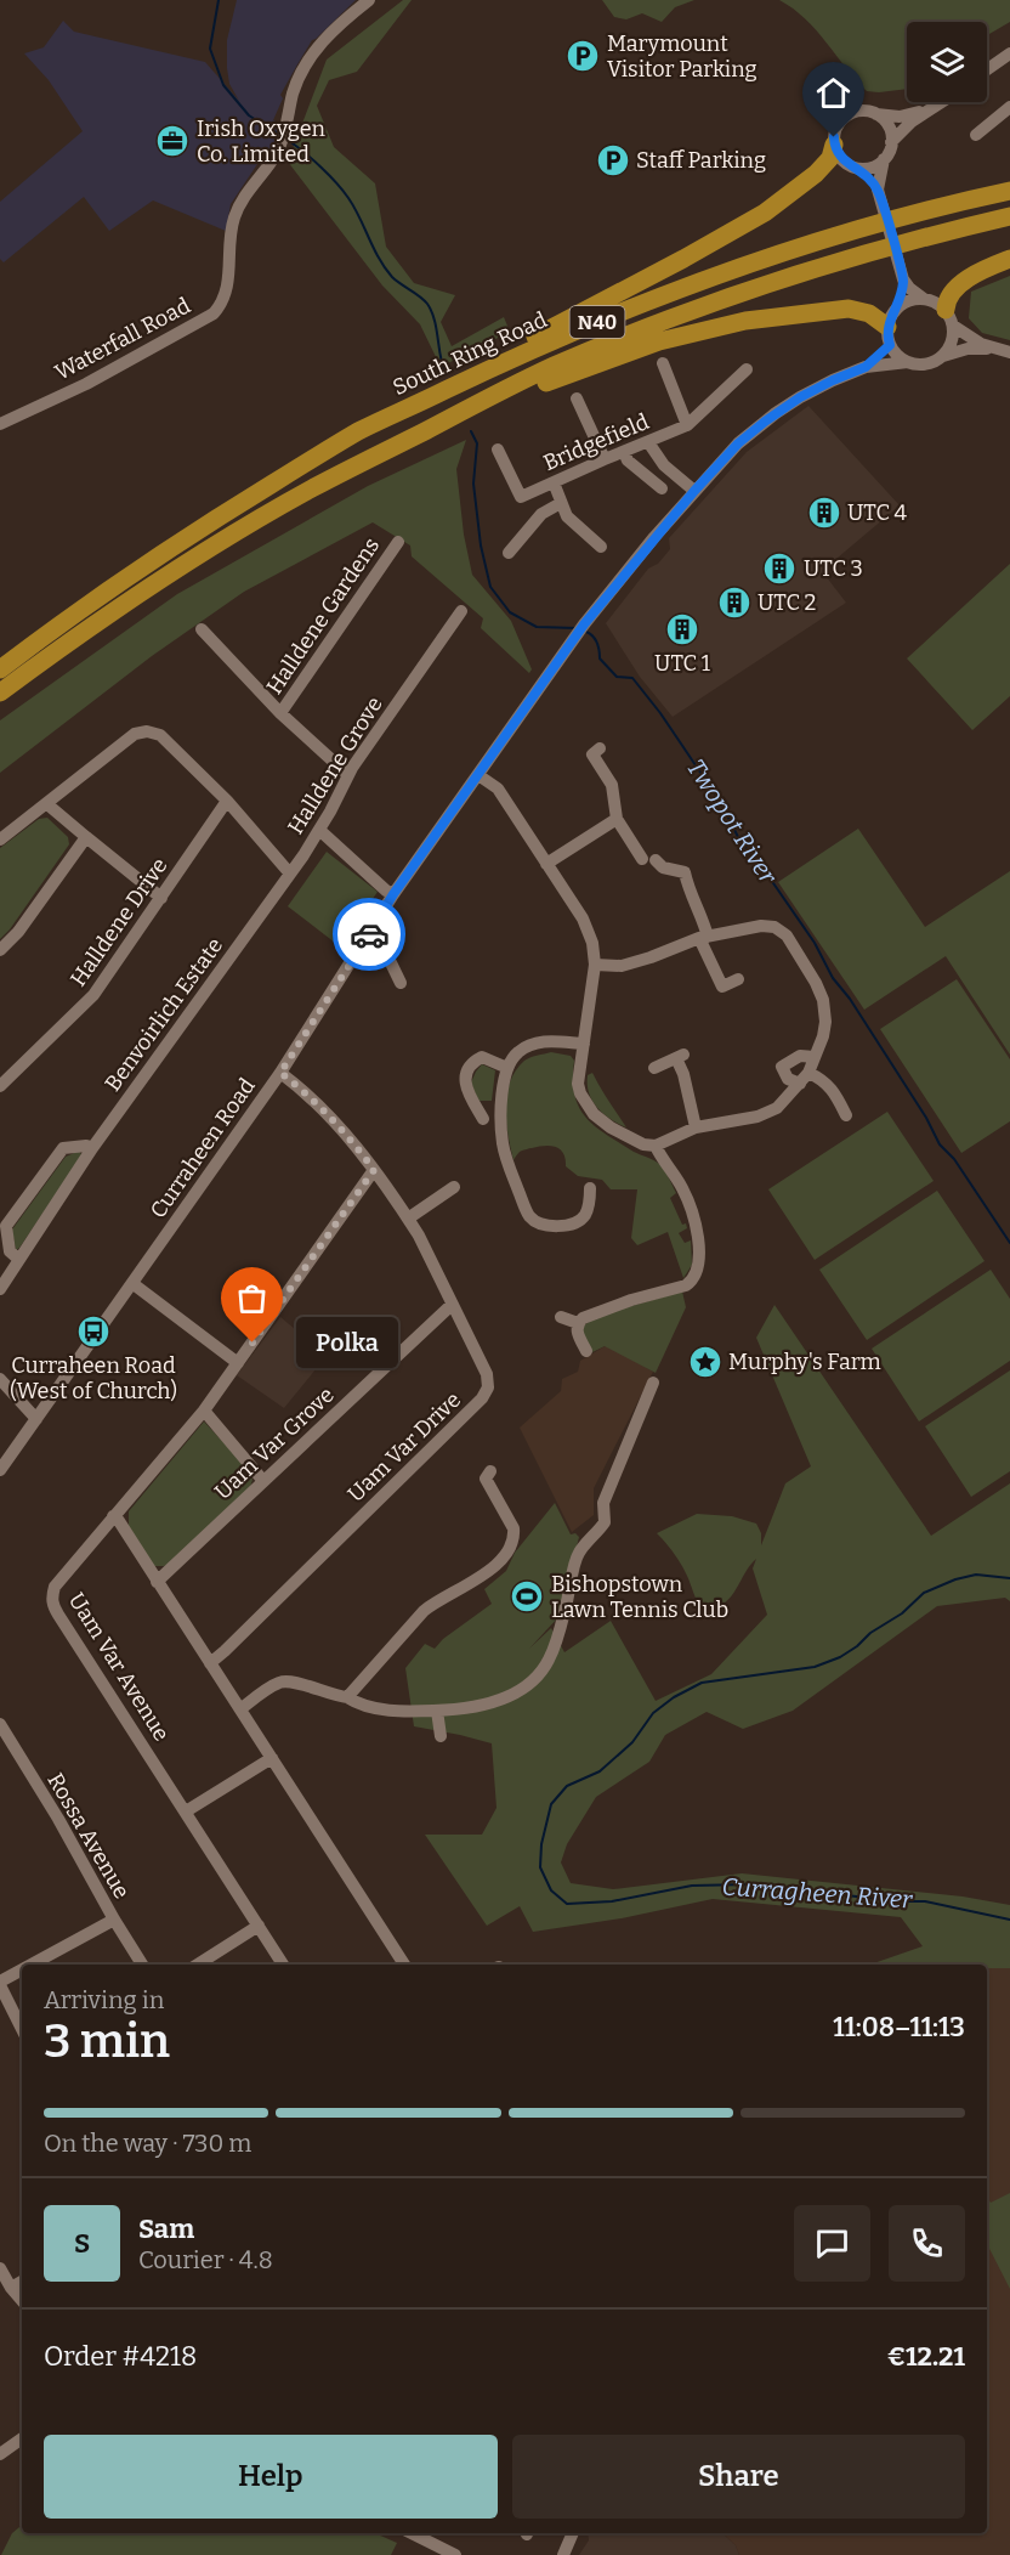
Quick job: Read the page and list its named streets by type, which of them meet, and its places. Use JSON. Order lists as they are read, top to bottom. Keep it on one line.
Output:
{"streets":{"highway":["N40","South Ring Road"],"street":["Waterfall Road","Bridgefield","Halldene Gardens","Halldene Grove","Halldene Drive","Benvoirlich Estate","Curraheen Road","Uam Var Grove","Uam Var Drive","Uam Var Avenue","Rossa Avenue"]},"crossings":[["Halldene Grove","Benvoirlich Estate"],["Curraheen Road","Uam Var Drive"],["Uam Var Grove","Uam Var Drive"],["Uam Var Drive","Uam Var Avenue"]],"water":["Twopot River","Curragheen River"],"places":{"parking":["Marymount Visitor Parking","Staff Parking"],"office":["Irish Oxygen Co. Limited"],"building":["UTC 4","UTC 3","UTC 2","UTC 1"],"bus stop":["Curraheen Road (West of Church)"],"other":["Polka"],"place":["Murphy's Farm"],"sports":["Bishopstown Lawn Tennis Club"]},"page":{"bubble":"Polka","heading":["3 min","Arriving in","11:08–11:13"],"panel":["Sam","Courier · 4.8","Order #4218","€12.21"],"bar":"On the way · 730 m","round":"S","buttons":["Help","Share"]}}
